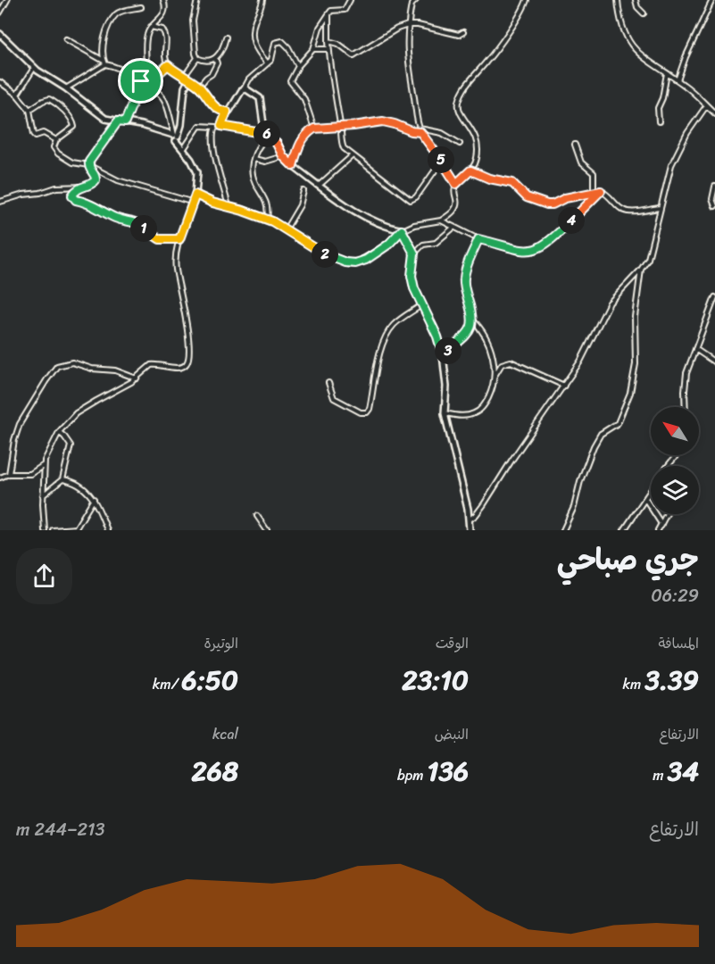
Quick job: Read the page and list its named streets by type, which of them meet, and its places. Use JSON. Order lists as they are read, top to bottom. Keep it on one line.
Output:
{"north":"top left","page":{"pins":["6","5","4","1","2","3"],"heading":["جري صباحي","06:29"],"stats":[["المسافة","3.39 km"],["الوقت","23:10"],["الوتيرة","6:50 /km"],["الارتفاع","34 m"],["النبض","136 bpm"],["kcal","268"]],"chart":["الارتفاع","213–244 m"]}}
